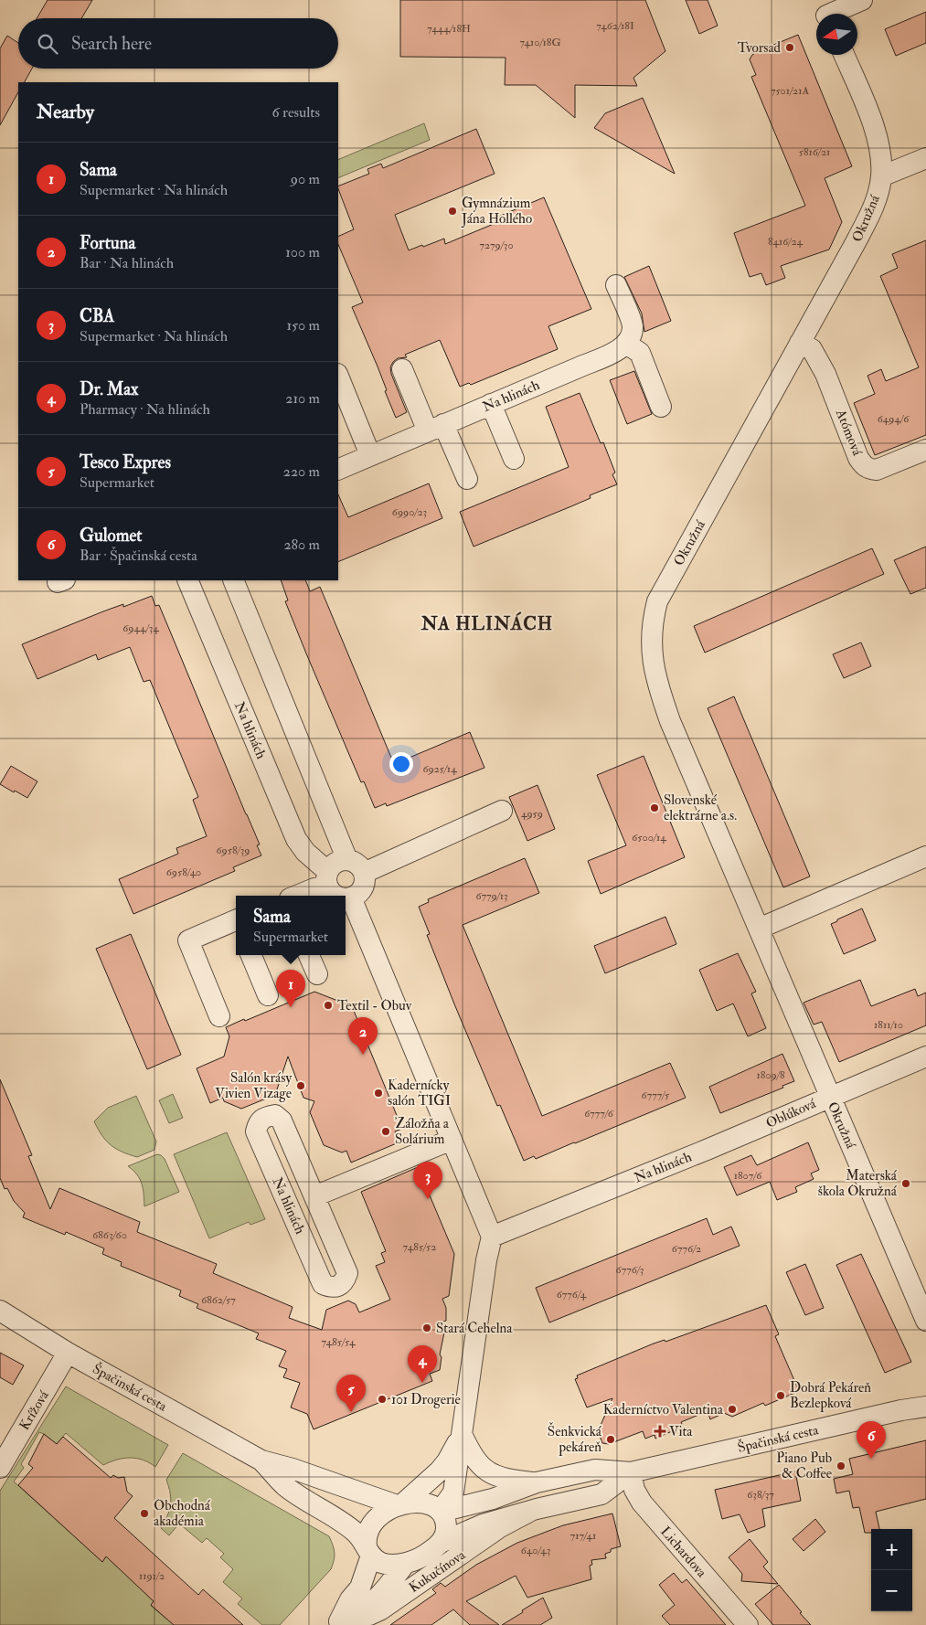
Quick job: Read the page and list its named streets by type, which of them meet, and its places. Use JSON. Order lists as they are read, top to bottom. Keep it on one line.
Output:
{"streets":{"street":["Okružná","Na hlinách","Atómová","Oblúková","Špačinská cesta","Krížová","Lichardova","Kukučínova"]},"crossings":[["Okružná","Atómová"],["Okružná","Oblúková"],["Na hlinách","Oblúková"],["Špačinská cesta","Krížová"],["Špačinská cesta","Lichardova"],["Špačinská cesta","Kukučínova"]],"districts":["NA HLINÁCH"],"places":{"other":["Tvorsad","Gymnázium Jána Hollého","Slovenské elektrárne a.s.","Textil - Obuv","Salón krásy Vivien Vizage","Kadernícky salón TIGI","Záložňa a Solárium","Materská škola Okružná","Stará Cehelna","Dobrá Pekáreň Bezlepková","101 Drogerie","Kaderníctvo Valentina","Šenkvická pekáreň","Piano Pub & Coffee","Obchodná akadémia"],"health":["Vita"]},"house_numbers":["7462/18I","7444/18H","7410/18G","7501/21A","5816/21","8416/24","7279/30","6494/6","6990/23","6944/34","6925/14","4959","6500/14","6958/39","6958/40","6779/13","1811/10","1809/8","6777/5","6777/6","1807/6","6863/60","7485/52","6776/2","6776/3","6776/4","6862/57","7485/54","638/37","717/41","640/43","1191/2"],"north":"left","page":{"search":"Search here","heading":["Nearby","6 results"],"list":[{"mark":"1","name":"Sama","note":"Supermarket · Na hlinách","value":"90 m"},{"mark":"2","name":"Fortuna","note":"Bar · Na hlinách","value":"100 m"},{"mark":"3","name":"CBA","note":"Supermarket · Na hlinách","value":"150 m"},{"mark":"4","name":"Dr. Max","note":"Pharmacy · Na hlinách","value":"210 m"},{"mark":"5","name":"Tesco Expres","note":"Supermarket","value":"220 m"},{"mark":"6","name":"Gulomet","note":"Bar · Špačinská cesta","value":"280 m"}],"popup":["Sama","Supermarket"],"pins":["1","2","3","4","5","6"],"map_buttons":["+","−"]}}
